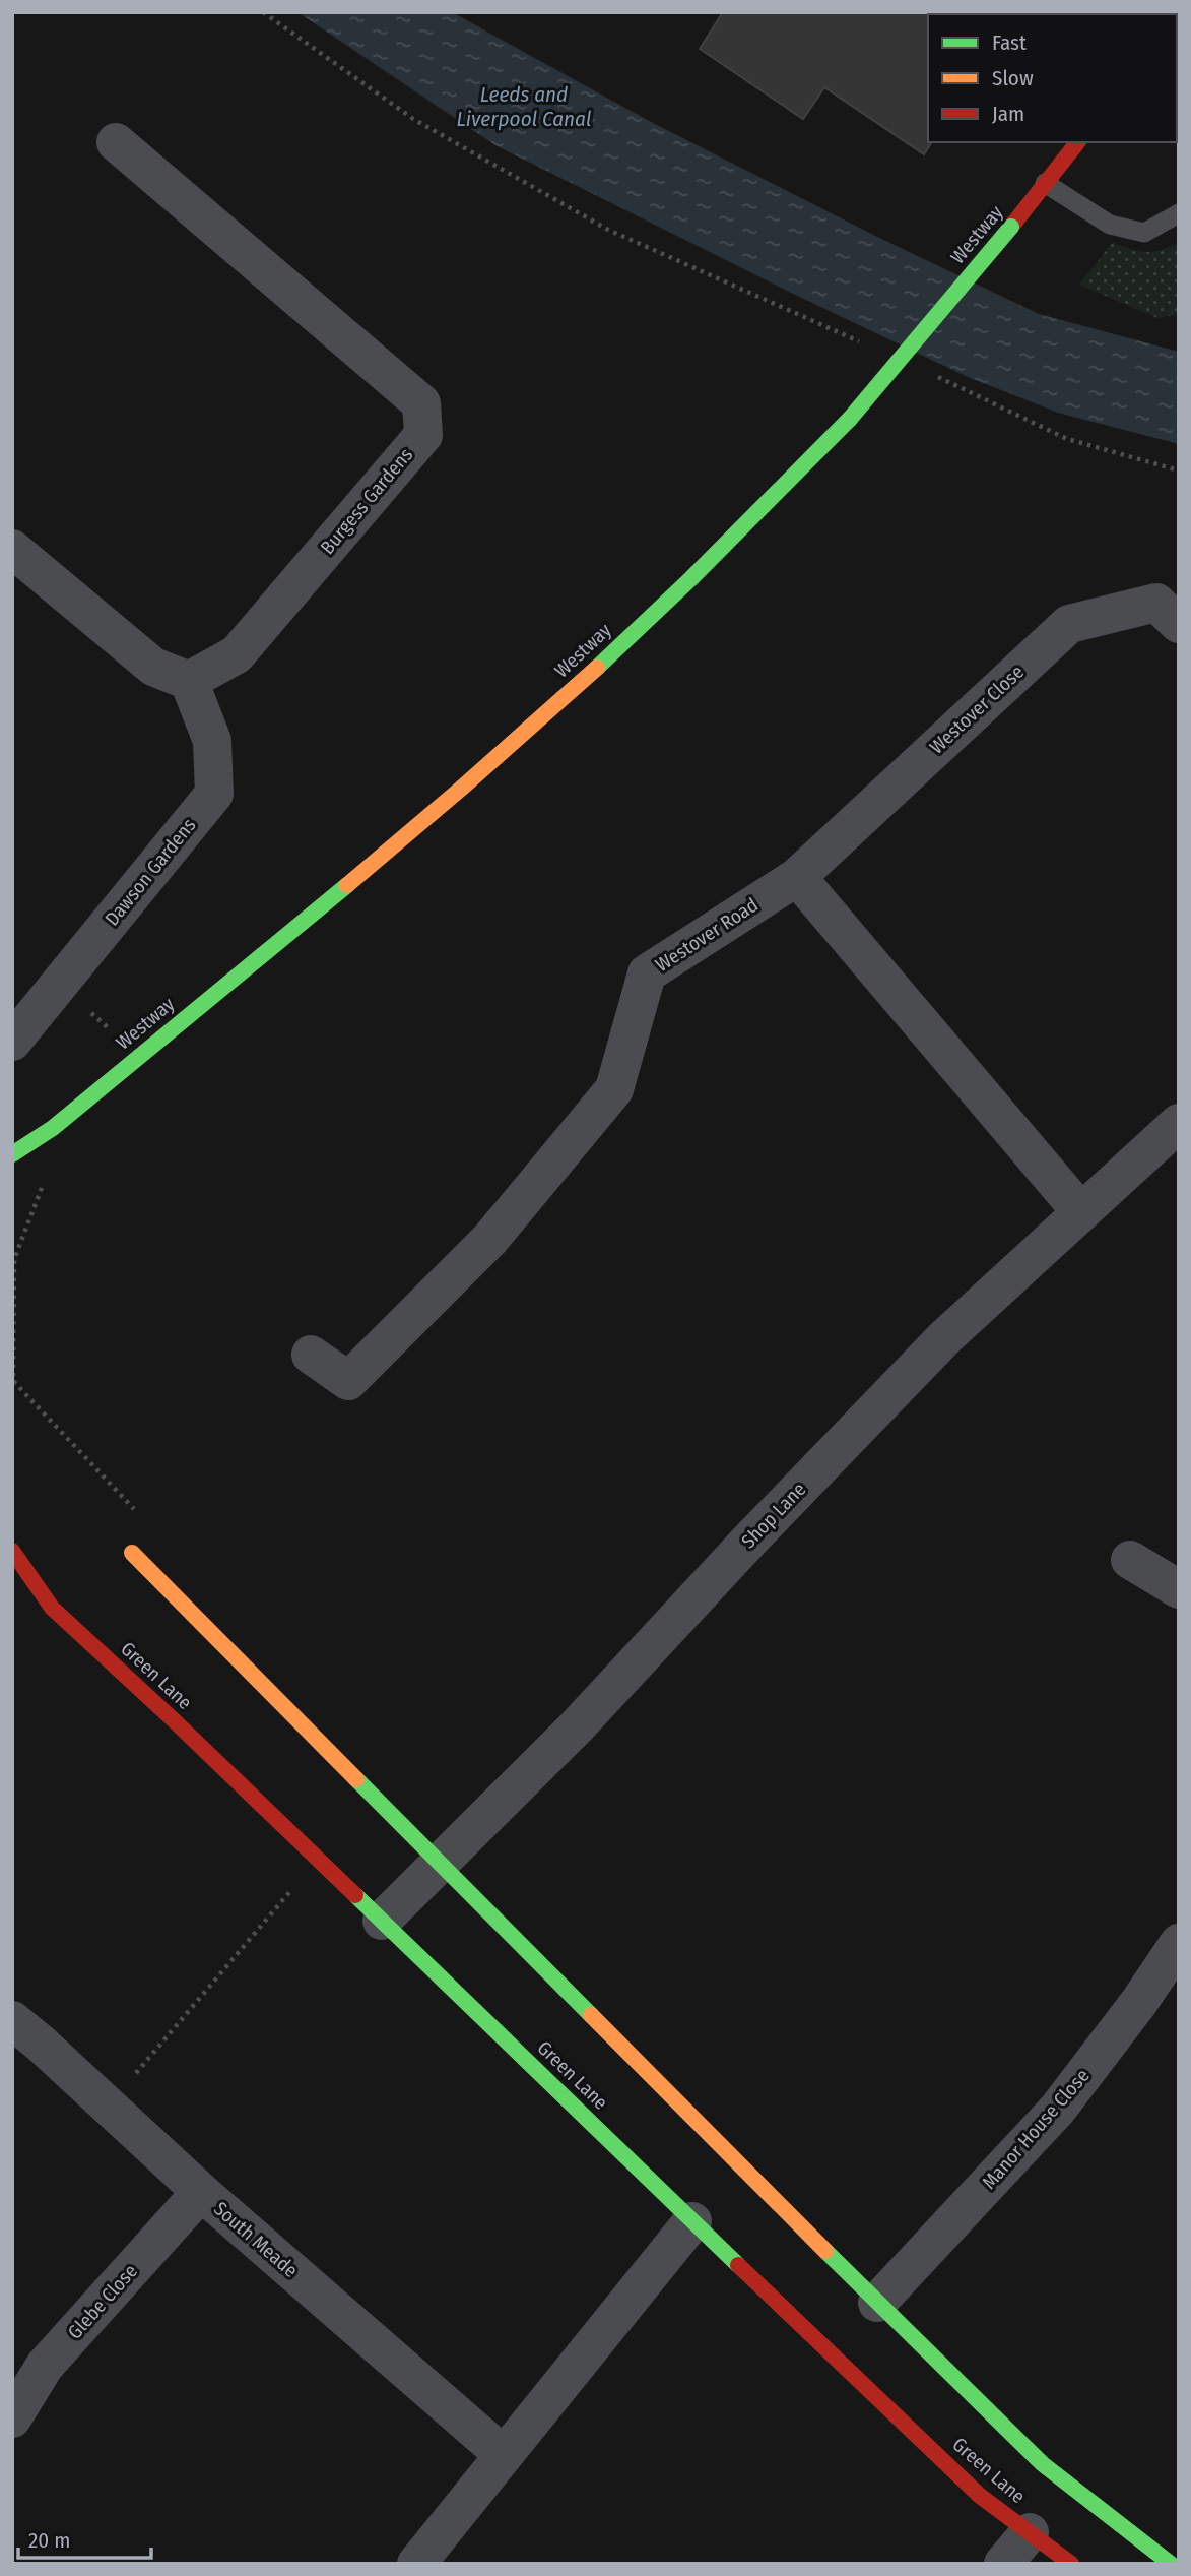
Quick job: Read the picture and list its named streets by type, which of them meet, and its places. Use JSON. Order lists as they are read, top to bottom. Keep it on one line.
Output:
{"streets":{"main road":["Westway","Green Lane"],"street":["Burgess Gardens","Westover Close","Dawson Gardens","Westover Road","Shop Lane","Manor House Close","South Meade","Glebe Close"]},"crossings":[["Burgess Gardens","Dawson Gardens"],["Westover Close","Westover Road"],["Shop Lane","Green Lane"],["South Meade","Glebe Close"]],"water":["Leeds and Liverpool Canal"],"legend":["Fast","Slow","Jam"],"scale_bar":"20 m"}
